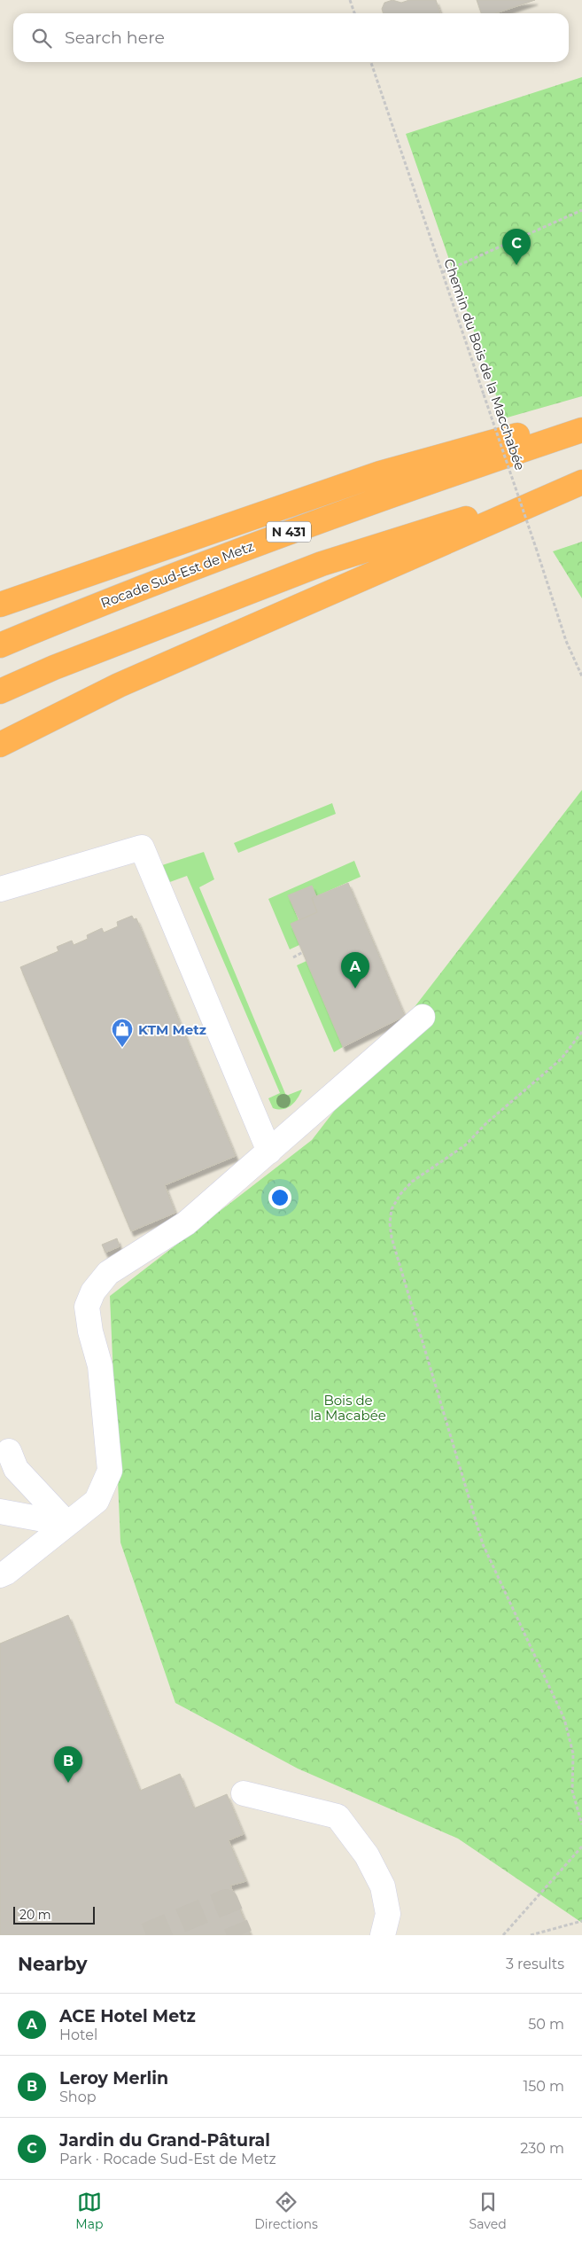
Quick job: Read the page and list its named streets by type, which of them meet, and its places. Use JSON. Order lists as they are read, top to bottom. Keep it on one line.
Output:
{"streets":{"highway":["N 431","Rocade Sud-Est de Metz"],"path":["Chemin du Bois de la Macchabée"]},"parks":["Bois de la Macabée"],"places":{"shop":["KTM Metz"]},"scale_bar":"20 m","page":{"search":"Search here","pins":["C","A","B"],"scale":"20 m","heading":["Nearby","3 results"],"list":[{"mark":"A","name":"ACE Hotel Metz","note":"Hotel","value":"50 m"},{"mark":"B","name":"Leroy Merlin","note":"Shop","value":"150 m"},{"mark":"C","name":"Jardin du Grand-Pâtural","note":"Park · Rocade Sud-Est de Metz","value":"230 m"}],"nav":["Map","Directions","Saved"]}}
